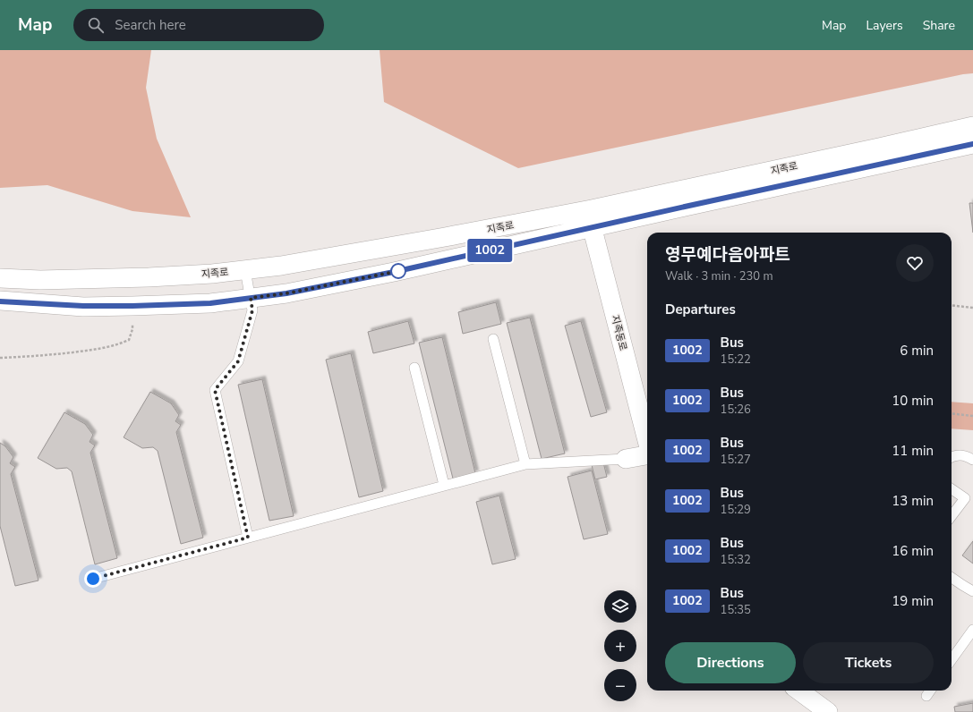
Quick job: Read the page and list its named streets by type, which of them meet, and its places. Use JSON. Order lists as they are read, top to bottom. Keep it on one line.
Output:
{"streets":{"street":["지족로","지족동로"]},"crossings":[["지족로","지족동로"]],"lines":["bus line 1002"],"page":{"header":"Map","search":"Search here","nav":["Map","Layers","Share"],"on_map":"1002","heading":[["영무예다음아파트","Walk · 3 min · 230 m"],"Departures"],"list":[{"mark":"1002","name":"Bus","note":"15:22","value":"6 min"},{"mark":"1002","name":"Bus","note":"15:26","value":"10 min"},{"mark":"1002","name":"Bus","note":"15:27","value":"11 min"},{"mark":"1002","name":"Bus","note":"15:29","value":"13 min"},{"mark":"1002","name":"Bus","note":"15:32","value":"16 min"},{"mark":"1002","name":"Bus","note":"15:35","value":"19 min"}],"map_buttons":["+","−"],"buttons":["Directions","Tickets"]}}
